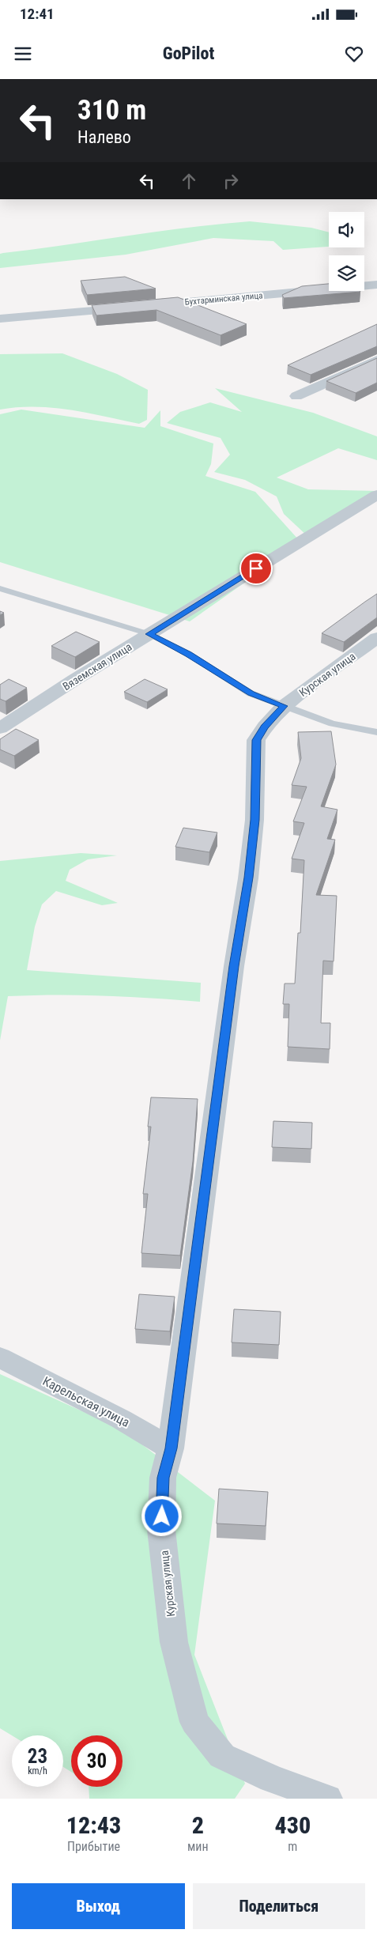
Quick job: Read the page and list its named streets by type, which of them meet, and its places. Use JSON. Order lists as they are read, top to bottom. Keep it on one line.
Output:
{"streets":{"street":["Бухтарминская улица","Вяземская улица","Курская улица","Карельская улица"]},"crossings":[["Курская улица","Карельская улица"]],"page":{"status":"12:41","header":"GoPilot","turn":["310 m","Налево"],"speed":"23 km/h","limit":"30","eta":["12:43","Прибытие","2","мин","430","m"],"buttons":["Выход","Поделиться"]}}
